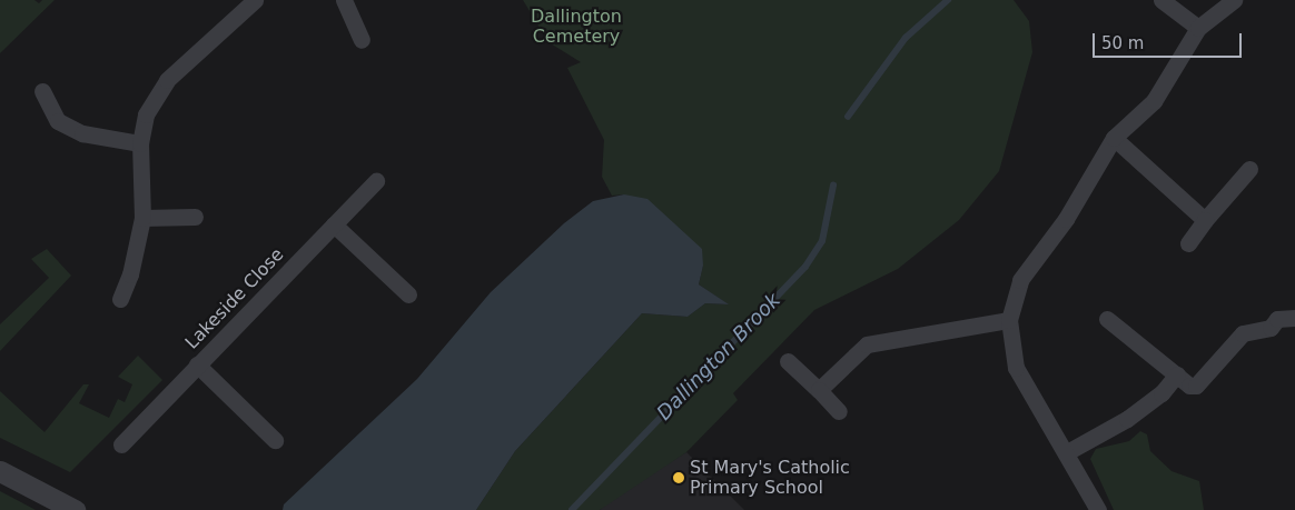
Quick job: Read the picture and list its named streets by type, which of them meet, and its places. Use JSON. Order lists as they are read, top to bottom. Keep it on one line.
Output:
{"streets":{"street":["Lakeside Close"]},"water":["Dallington Brook"],"parks":["Dallington Cemetery"],"places":["St Mary's Catholic Primary School"],"scale_bar":"50 m"}
